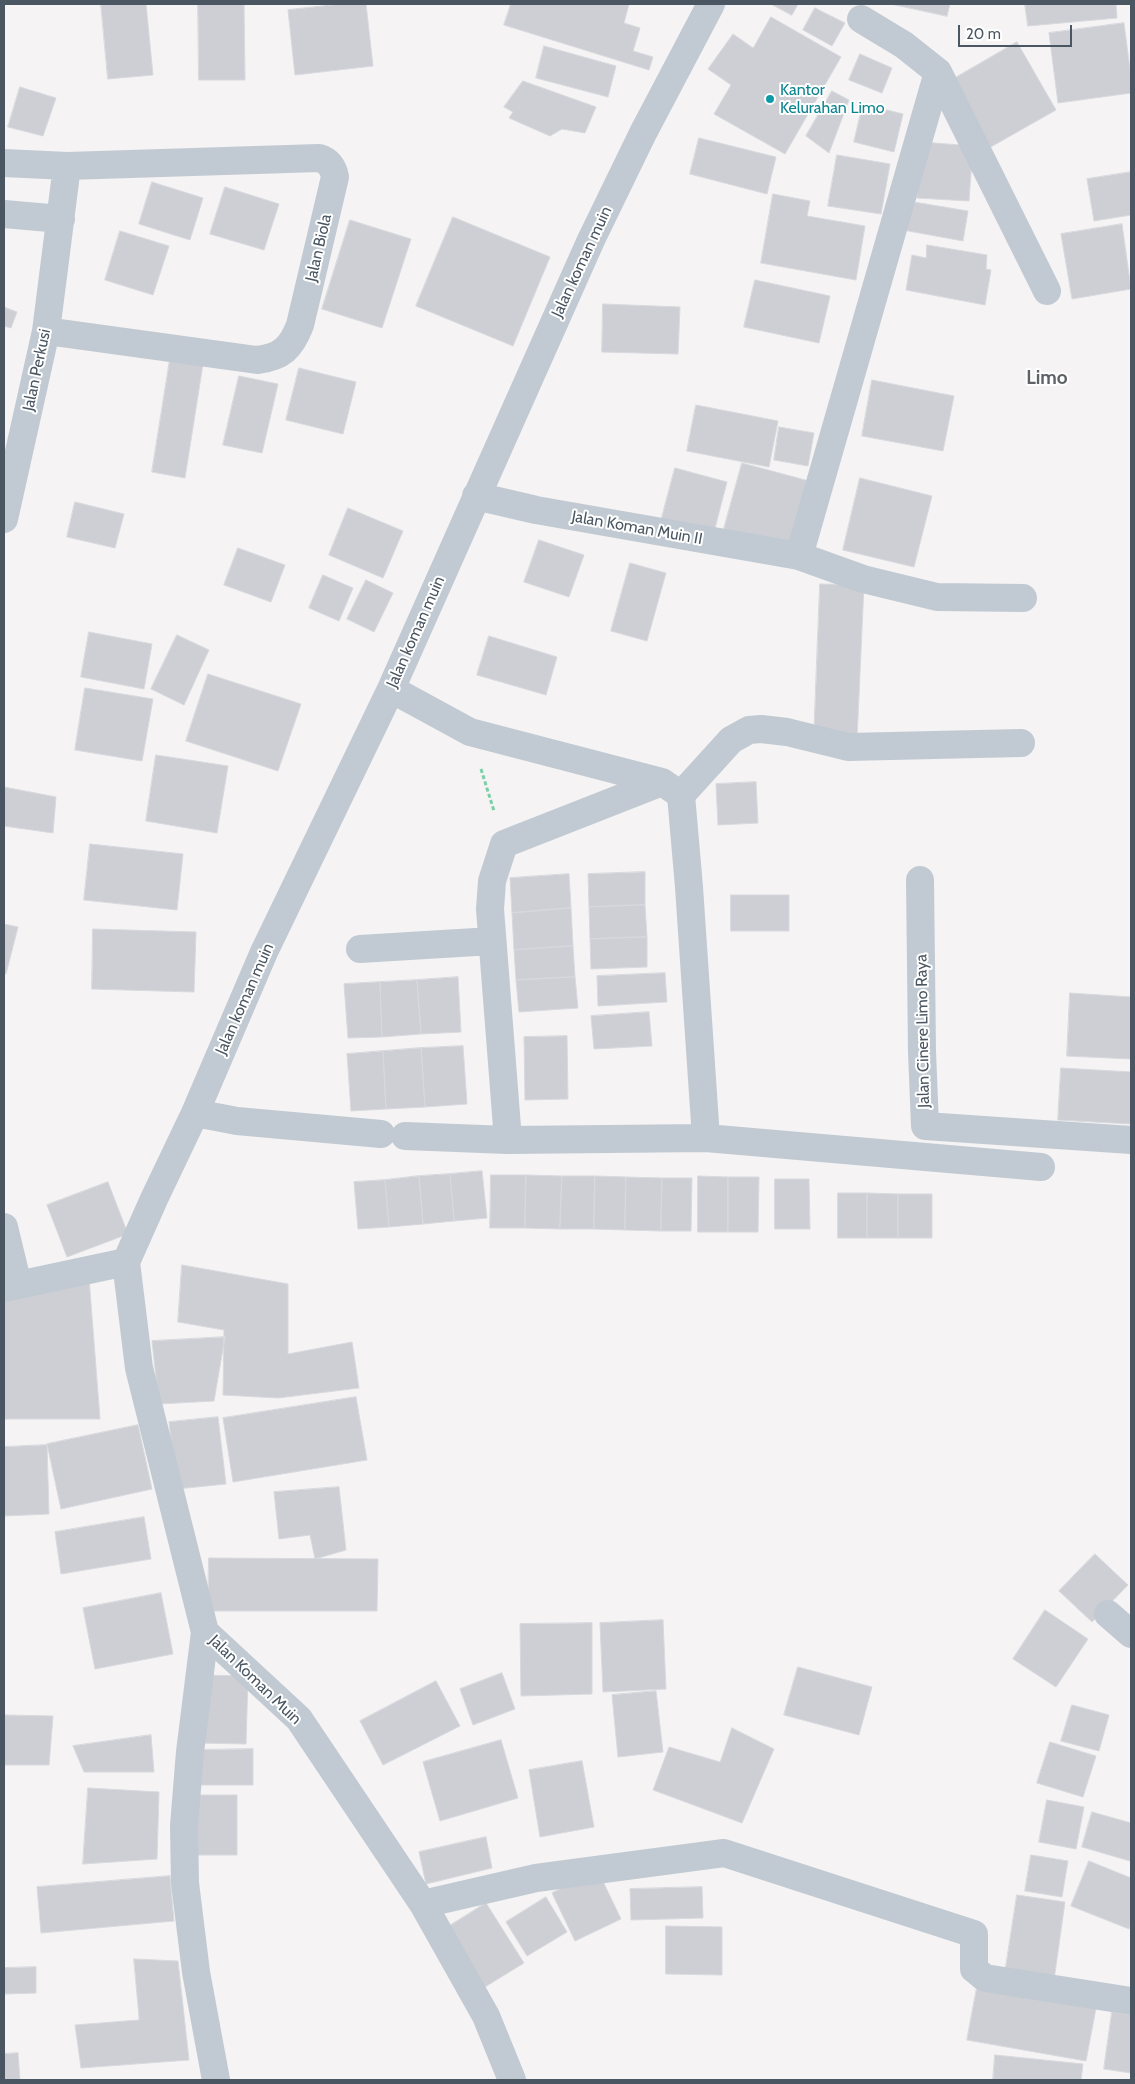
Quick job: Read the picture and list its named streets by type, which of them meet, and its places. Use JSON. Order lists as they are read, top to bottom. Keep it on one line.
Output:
{"streets":{"street":["Jalan Biola","Jalan koman muin","Jalan Perkusi","Jalan Koman Muin II","Jalan Cinere Limo Raya","Jalan Koman Muin"]},"crossings":[["Jalan Biola","Jalan Perkusi"],["Jalan koman muin","Jalan Koman Muin II"],["Jalan koman muin","Jalan Koman Muin"]],"districts":["Limo"],"places":["Kantor Kelurahan Limo"],"scale_bar":"20 m"}
